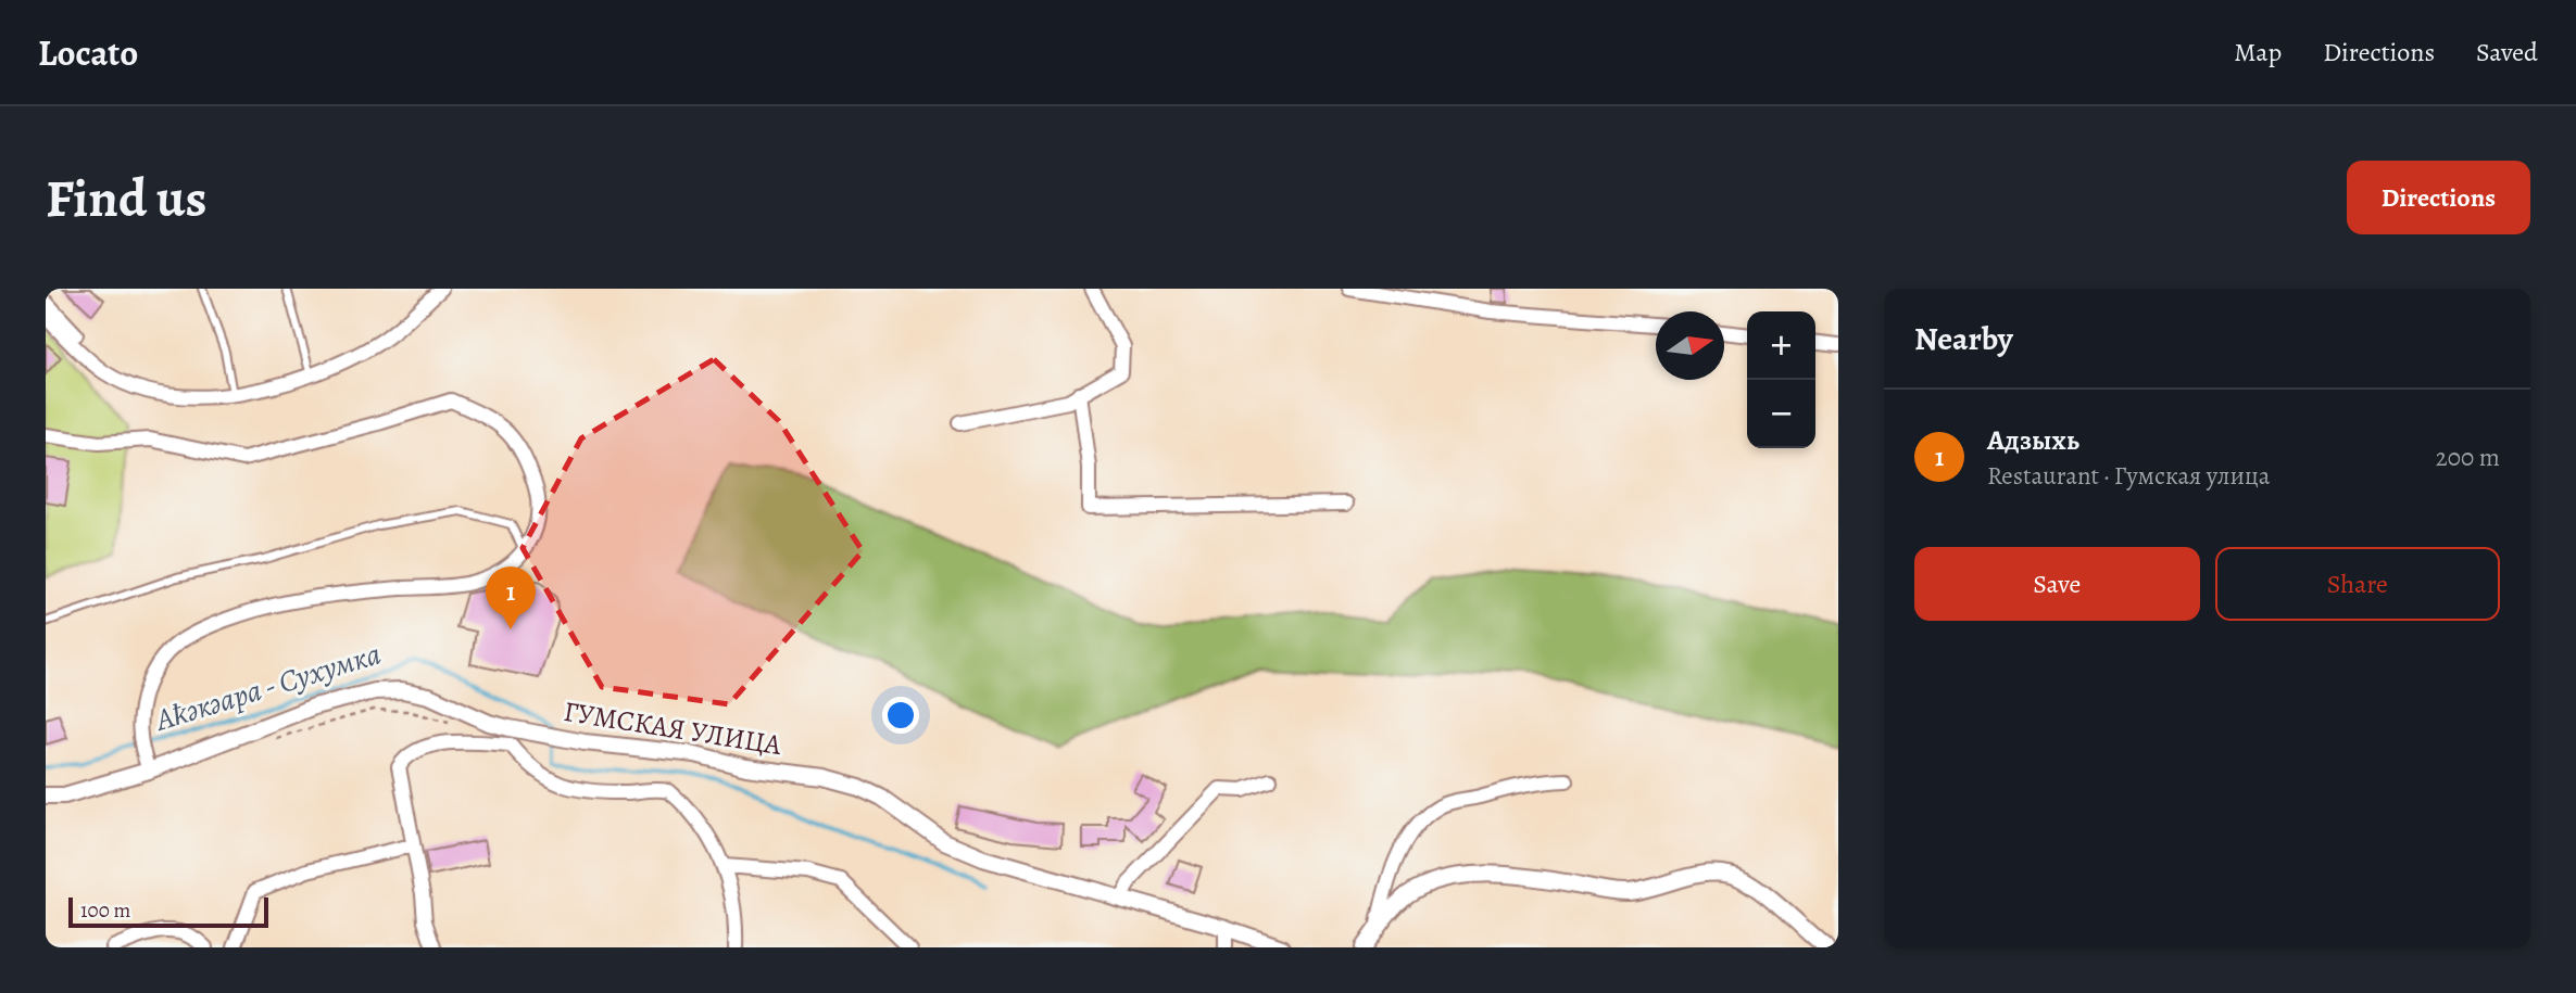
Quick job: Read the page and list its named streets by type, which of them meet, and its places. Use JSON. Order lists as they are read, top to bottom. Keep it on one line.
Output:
{"streets":{"street":["ГУМСКАЯ УЛИЦА"]},"water":["Аҟәкәара - Сухумка"],"scale_bar":"100 m","north":"right","page":{"header":"Locato","nav":["Map","Directions","Saved"],"buttons":["Directions",["Save","Share"]],"title":"Find us","heading":"Nearby","map_buttons":["+","−"],"list":[{"mark":"1","name":"Адзыхь","note":"Restaurant · Гумская улица","value":"200 m"}],"pins":"1","scale":"100 m"}}
